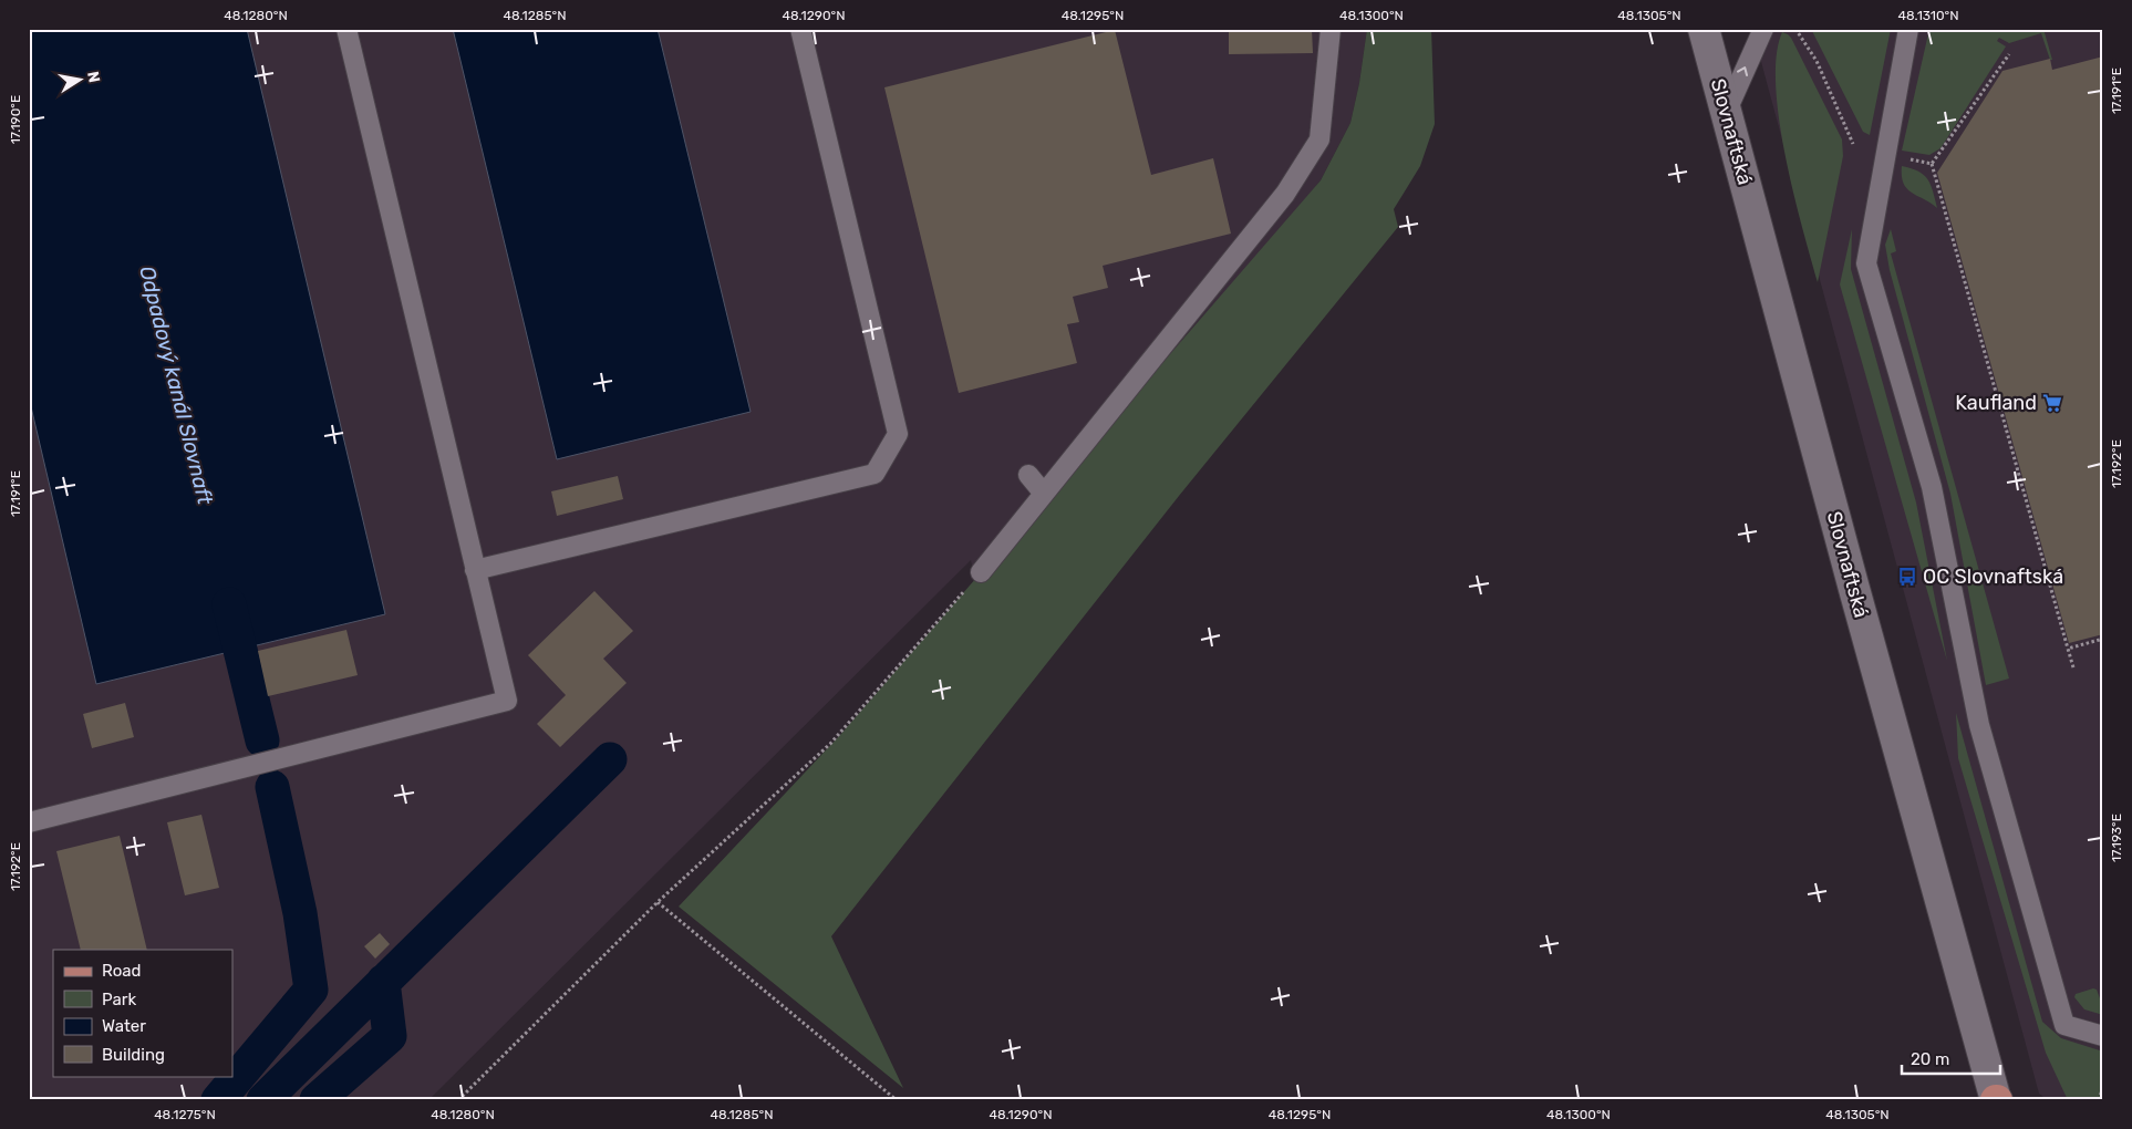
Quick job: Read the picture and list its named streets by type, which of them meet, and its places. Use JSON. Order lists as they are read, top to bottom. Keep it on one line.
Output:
{"streets":{"main road":["Slovnaftská"]},"water":["Odpadový kanál Slovnaft"],"places":{"supermarket":["Kaufland"],"bus stop":["OC Slovnaftská"]},"legend":["Road","Park","Water","Building"],"scale_bar":"20 m","north":"right","coordinates":["48.1280°N","48.1285°N","48.1290°N","48.1295°N","48.1300°N","48.1305°N","48.1310°N","17.191°E","17.190°E","17.192°E","17.193°E","48.1275°N"]}
